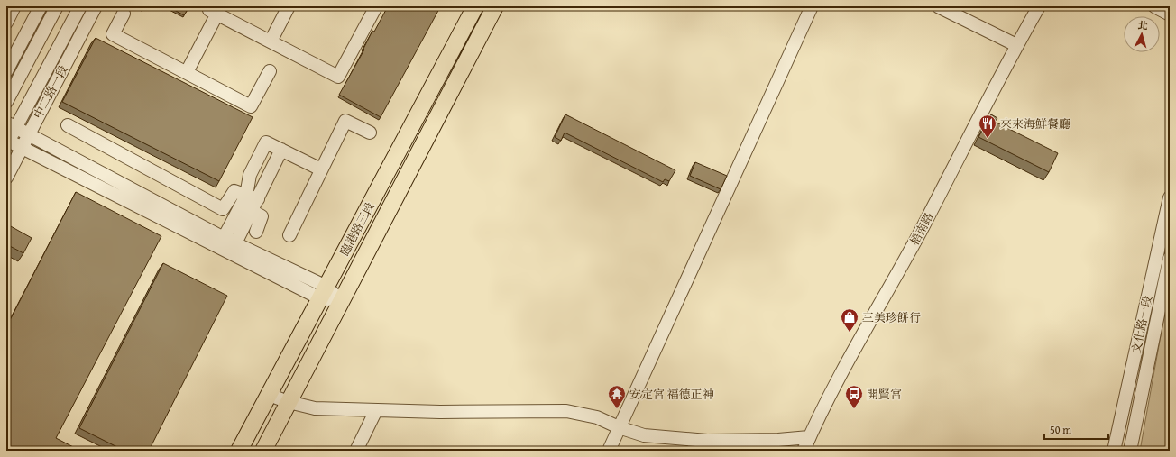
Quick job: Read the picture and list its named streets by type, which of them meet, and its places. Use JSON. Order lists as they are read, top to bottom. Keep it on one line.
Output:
{"streets":{"main road":["臨港路三段"],"street":["中二路一段","梧南路","文化路一段"]},"places":{"restaurant":["來來海鮮餐廳"],"shop":["三美珍餅行"],"temple":["安定宮 福德正神"],"bus stop":["開賢宮"]},"scale_bar":"50 m","north":"top"}
